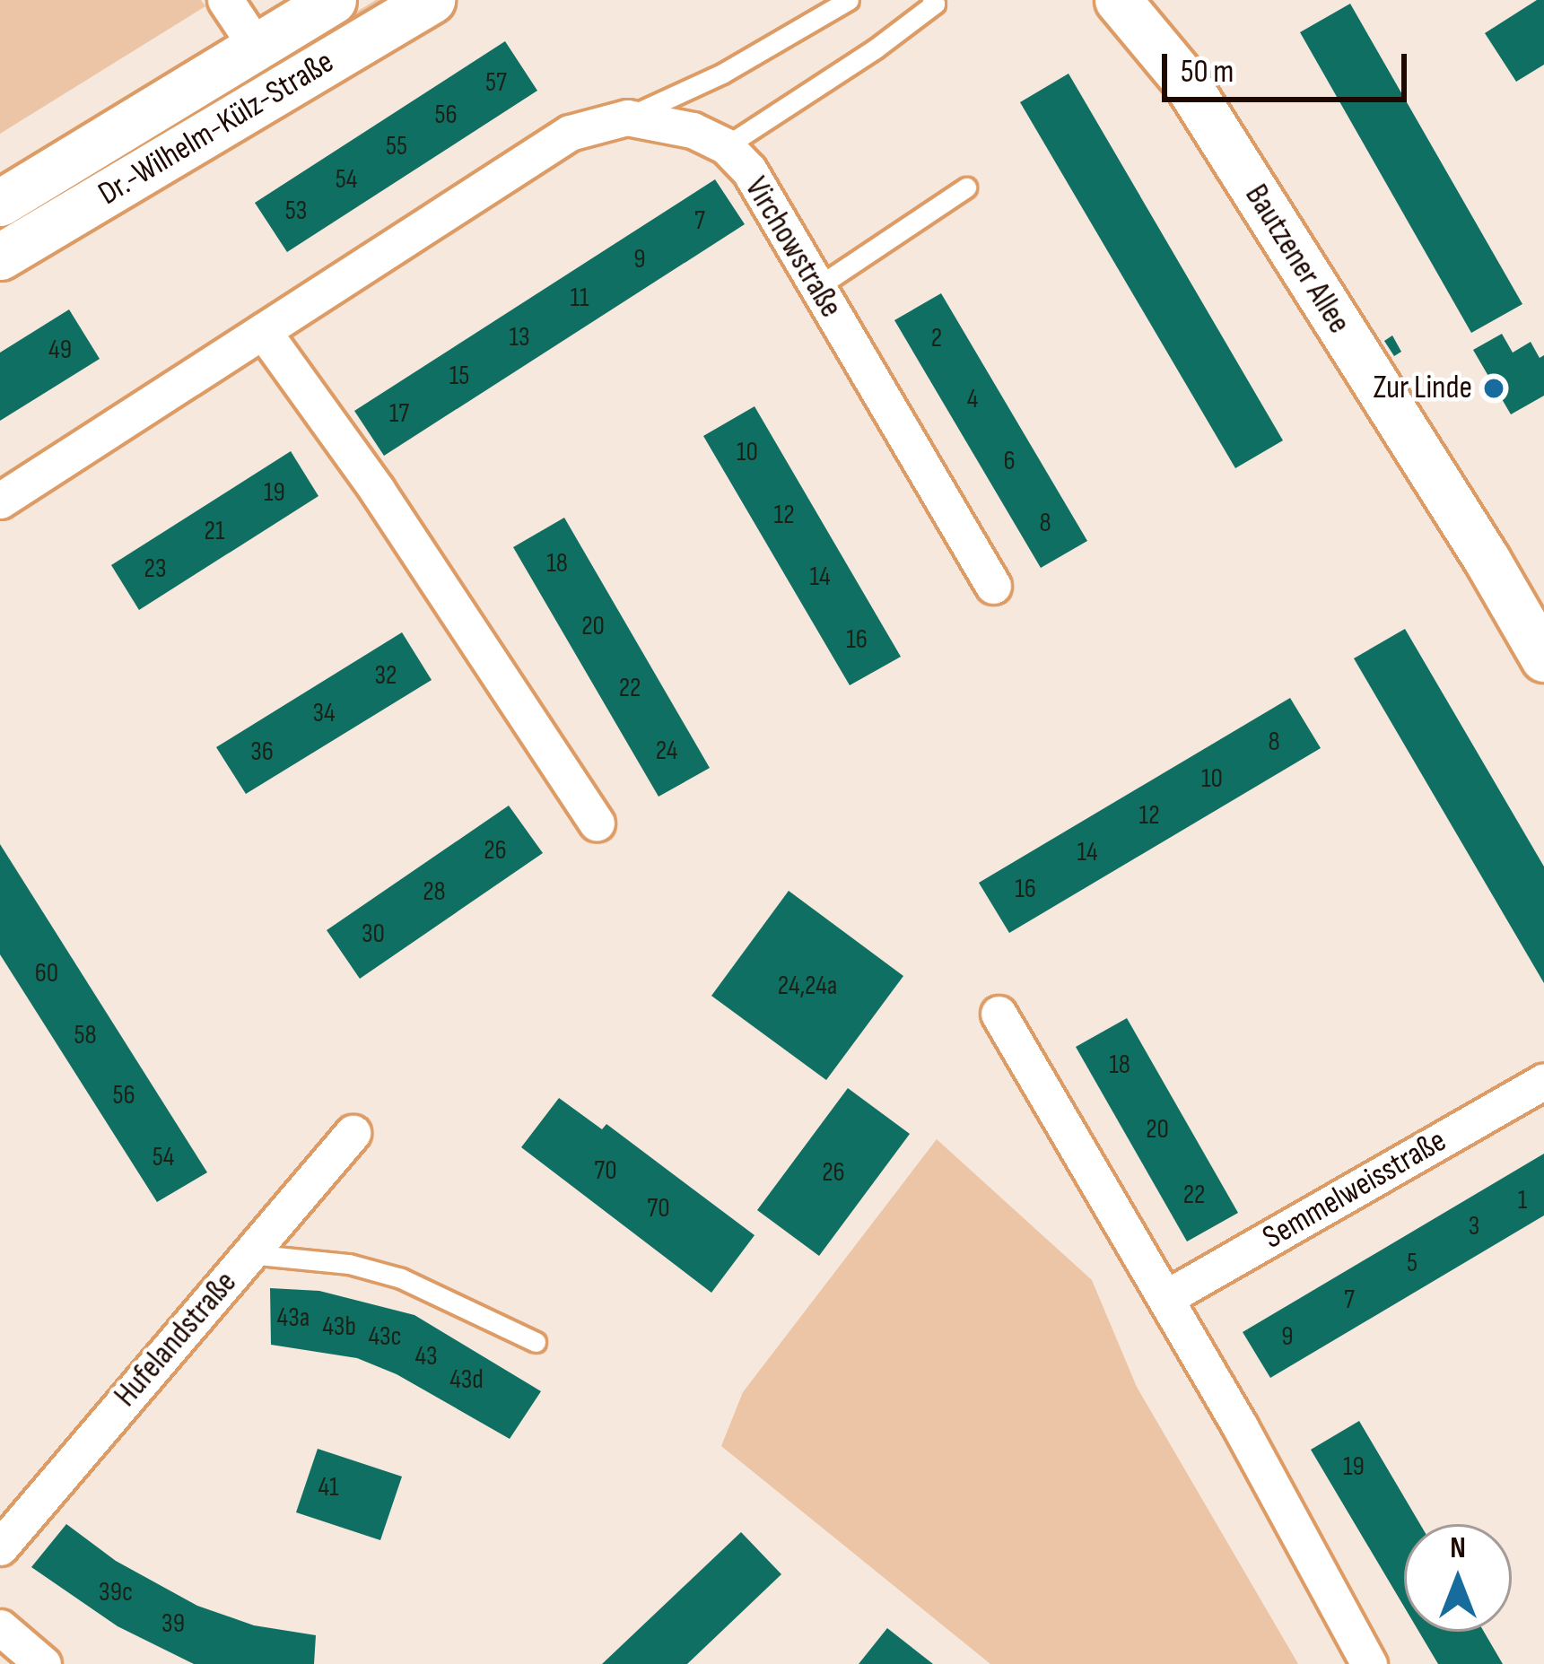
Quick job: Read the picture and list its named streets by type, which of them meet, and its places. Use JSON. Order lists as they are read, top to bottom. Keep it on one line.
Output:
{"streets":{"street":["Dr.-Wilhelm-Külz-Straße","Virchowstraße","Bautzener Allee","Semmelweisstraße","Hufelandstraße"]},"places":["Zur Linde"],"house_numbers":["57","56","55","54","53","7","9","11","13","2","49","15","4","17","10","6","19","12","8","21","18","23","14","20","16","32","22","34","8","24","36","10","12","26","14","16","28","30","60","24,24a","58","18","56","20","54","70","26","22","1","70","3","5","7","43a","43b","43c","9","43","43d","19","41","39c","39"],"scale_bar":"50 m","north":"top"}
